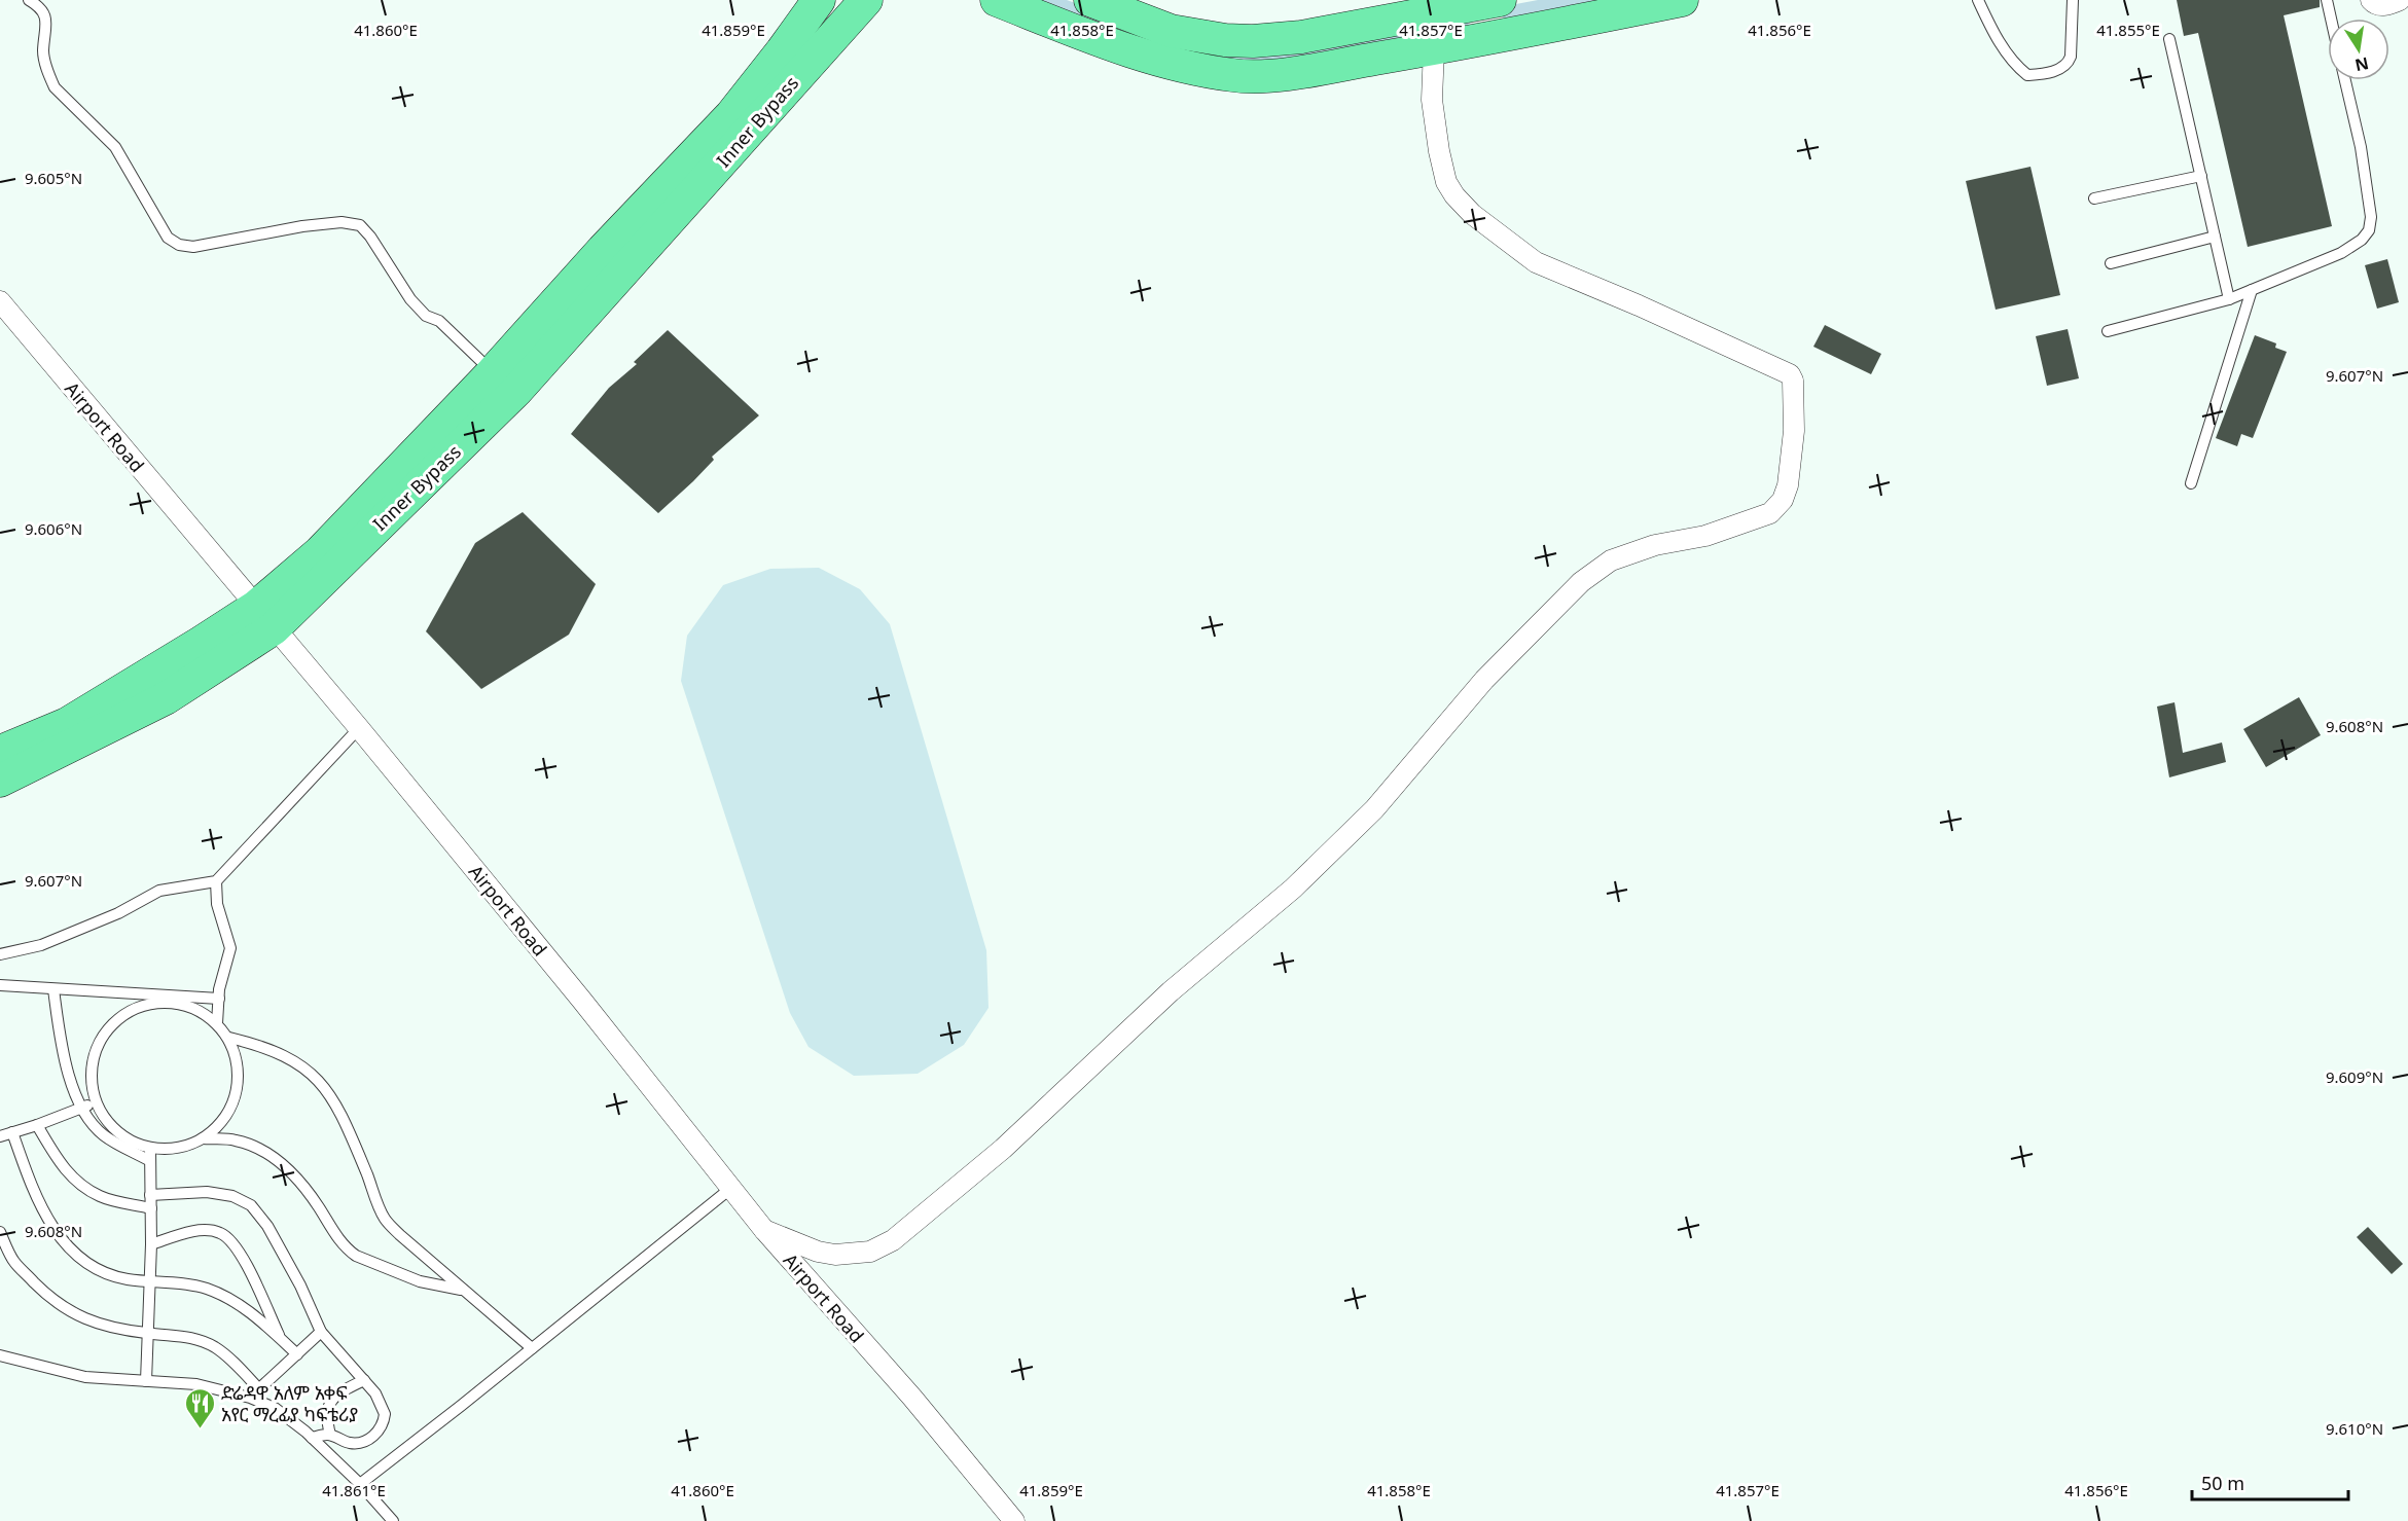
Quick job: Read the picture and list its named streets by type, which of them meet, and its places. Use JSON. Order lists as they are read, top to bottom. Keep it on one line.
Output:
{"streets":{"main road":["Inner Bypass"],"street":["Airport Road"]},"crossings":[["Inner Bypass","Airport Road"]],"places":{"restaurant":["ድሬዳዋ አለም አቀፍ አየር ማረፊያ ካፍቴሪያ"]},"scale_bar":"50 m","north":"bottom","coordinates":["41.860°E","41.859°E","41.858°E","41.857°E","41.856°E","41.855°E","9.605°N","9.607°N","9.606°N","9.608°N","9.609°N","9.610°N","41.861°E"]}
